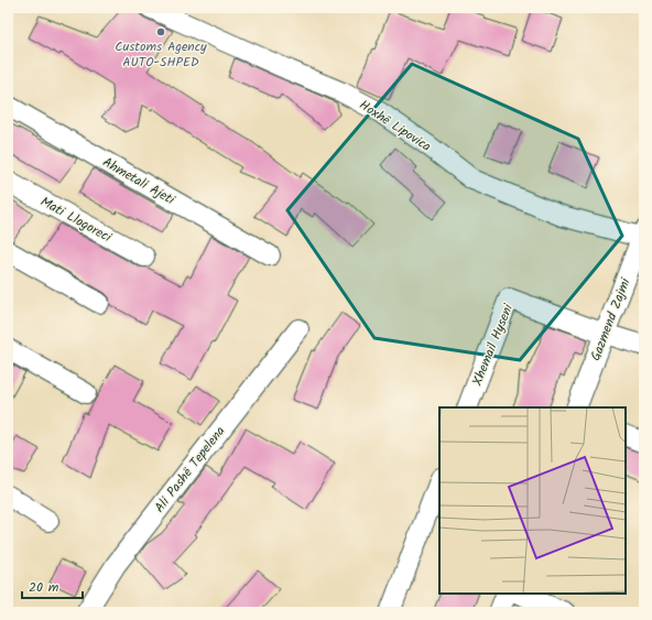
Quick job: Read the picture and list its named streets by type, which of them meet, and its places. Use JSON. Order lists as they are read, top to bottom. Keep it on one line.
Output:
{"streets":{"street":["Hoxhë Lipovica","Ahmetali Ajeti","Mati Llogoreci","Gazmend Zajmi","Xhemail Hyseni","Ali Pashë Tepelena"]},"crossings":[["Hoxhë Lipovica","Gazmend Zajmi"],["Gazmend Zajmi","Xhemail Hyseni"]],"places":["Customs Agency AUTO-SHPED"],"scale_bar":"20 m"}
